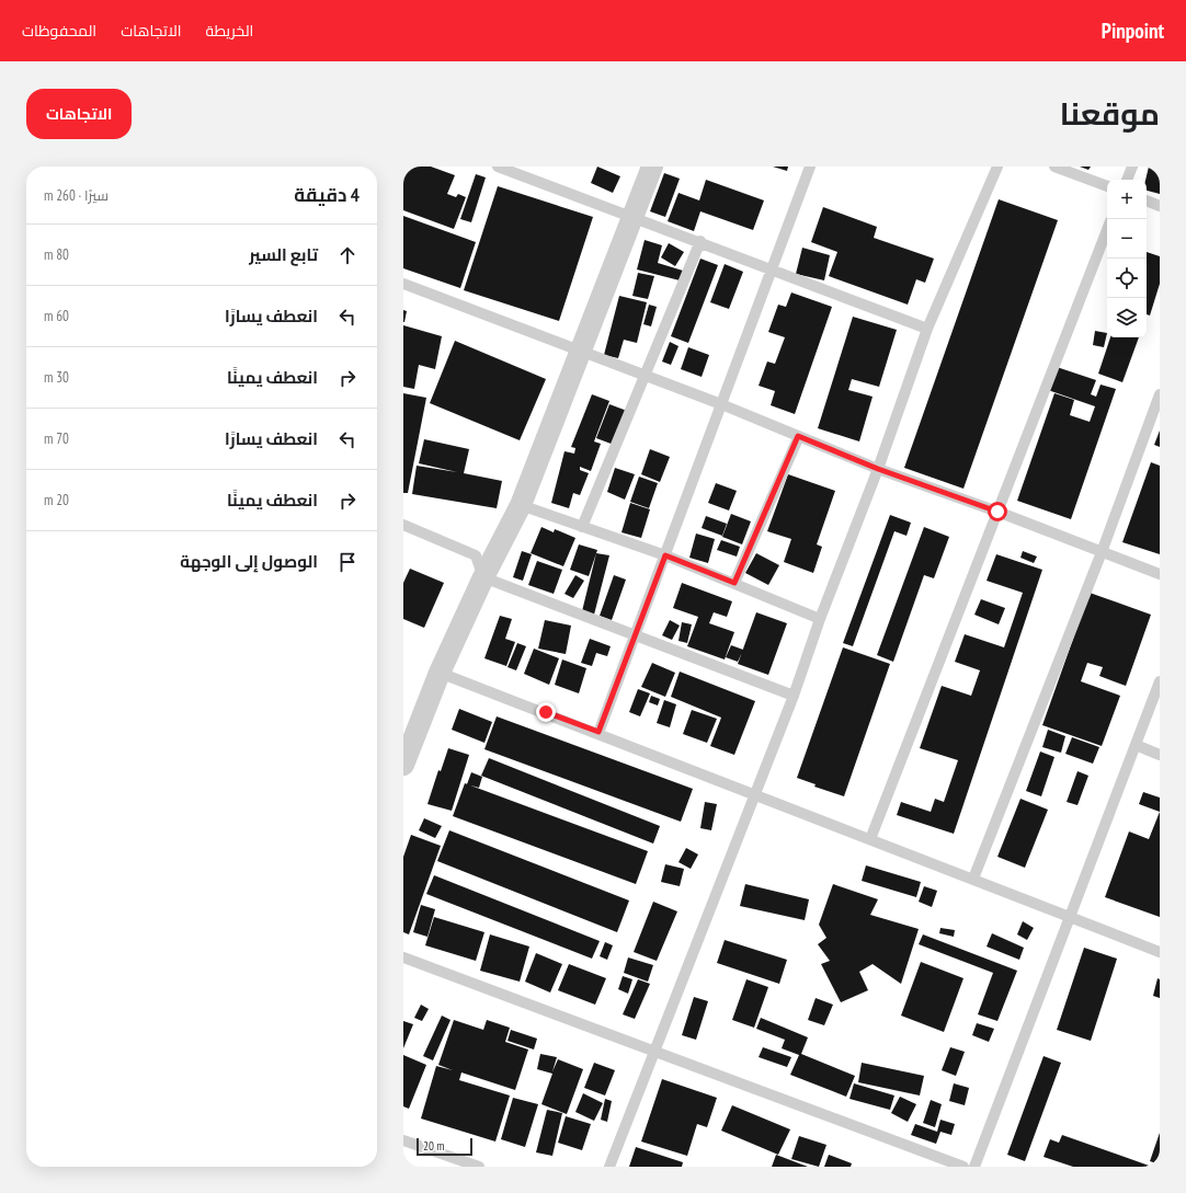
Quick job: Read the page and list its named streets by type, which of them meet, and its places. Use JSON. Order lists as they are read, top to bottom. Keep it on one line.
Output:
{"scale_bar":"20 m","page":{"header":"Pinpoint","nav":["الخريطة","الاتجاهات","المحفوظات"],"title":"موقعنا","buttons":"الاتجاهات","heading":["4 دقيقة","سيرًا · 260 m"],"map_buttons":["+","−"],"list":[["تابع السير","80 m"],["انعطف يسارًا","60 m"],["انعطف يمينًا","30 m"],["انعطف يسارًا","70 m"],["انعطف يمينًا","20 m"],"الوصول إلى الوجهة"],"scale":"20 m"}}
